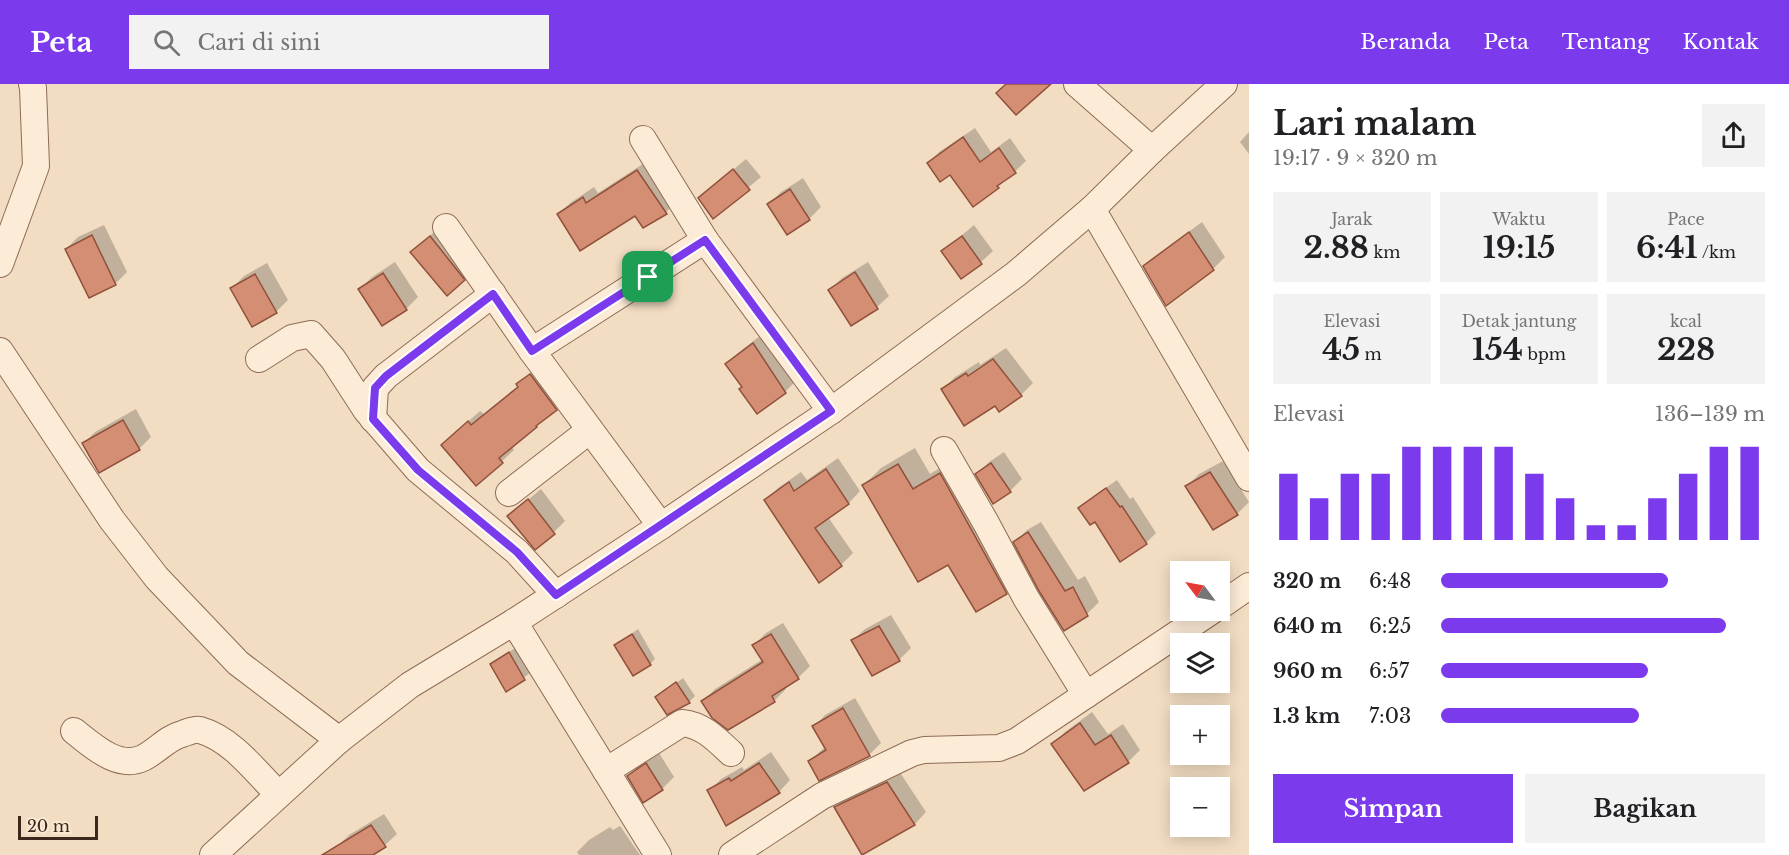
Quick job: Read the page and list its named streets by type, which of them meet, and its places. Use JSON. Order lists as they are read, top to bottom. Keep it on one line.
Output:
{"scale_bar":"20 m","north":"top left","page":{"header":"Peta","search":"Cari di sini","nav":["Beranda","Peta","Tentang","Kontak"],"heading":["Lari malam","19:17 · 9 × 320 m"],"stats":[["Jarak","2.88 km"],["Waktu","19:15"],["Pace","6:41 /km"],["Elevasi","45 m"],["Detak jantung","154 bpm"],["kcal","228"]],"chart":["Elevasi","136–139 m"],"list":[{"name":"320 m","note":"6:48"},{"name":"640 m","note":"6:25"},{"name":"960 m","note":"6:57"},{"name":"1.3 km","note":"7:03"}],"map_buttons":["+","−"],"buttons":["Simpan","Bagikan"],"scale":"20 m"}}
